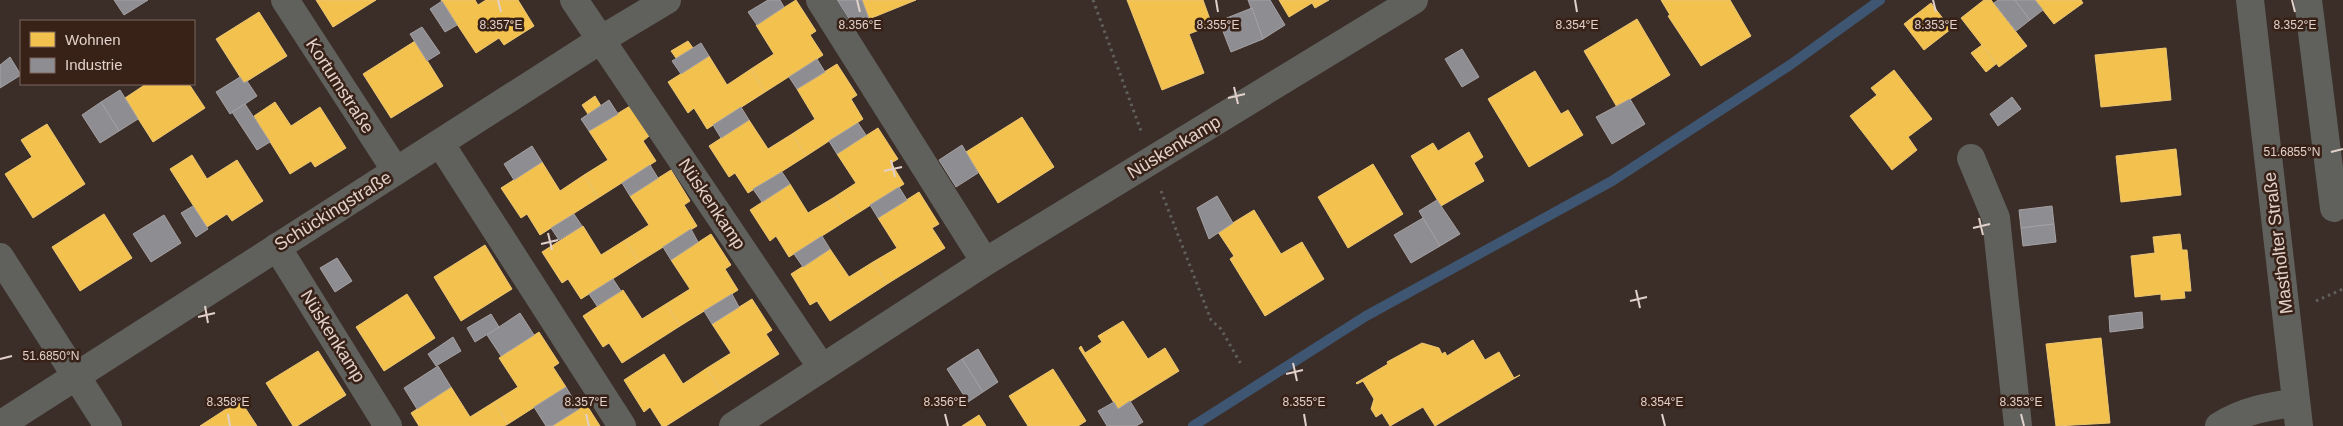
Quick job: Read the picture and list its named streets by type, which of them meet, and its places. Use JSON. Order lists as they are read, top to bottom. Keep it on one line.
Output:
{"streets":{"street":["Kortumstraße","Nüskenkamp","Schückingstraße","Mastholter Straße"]},"crossings":[["Kortumstraße","Schückingstraße"],["Nüskenkamp","Schückingstraße"]],"legend":["Wohnen","Industrie"],"coordinates":["8.357°E","8.356°E","8.355°E","8.354°E","8.353°E","8.352°E","51.6855°N","51.6850°N","8.358°E"]}
